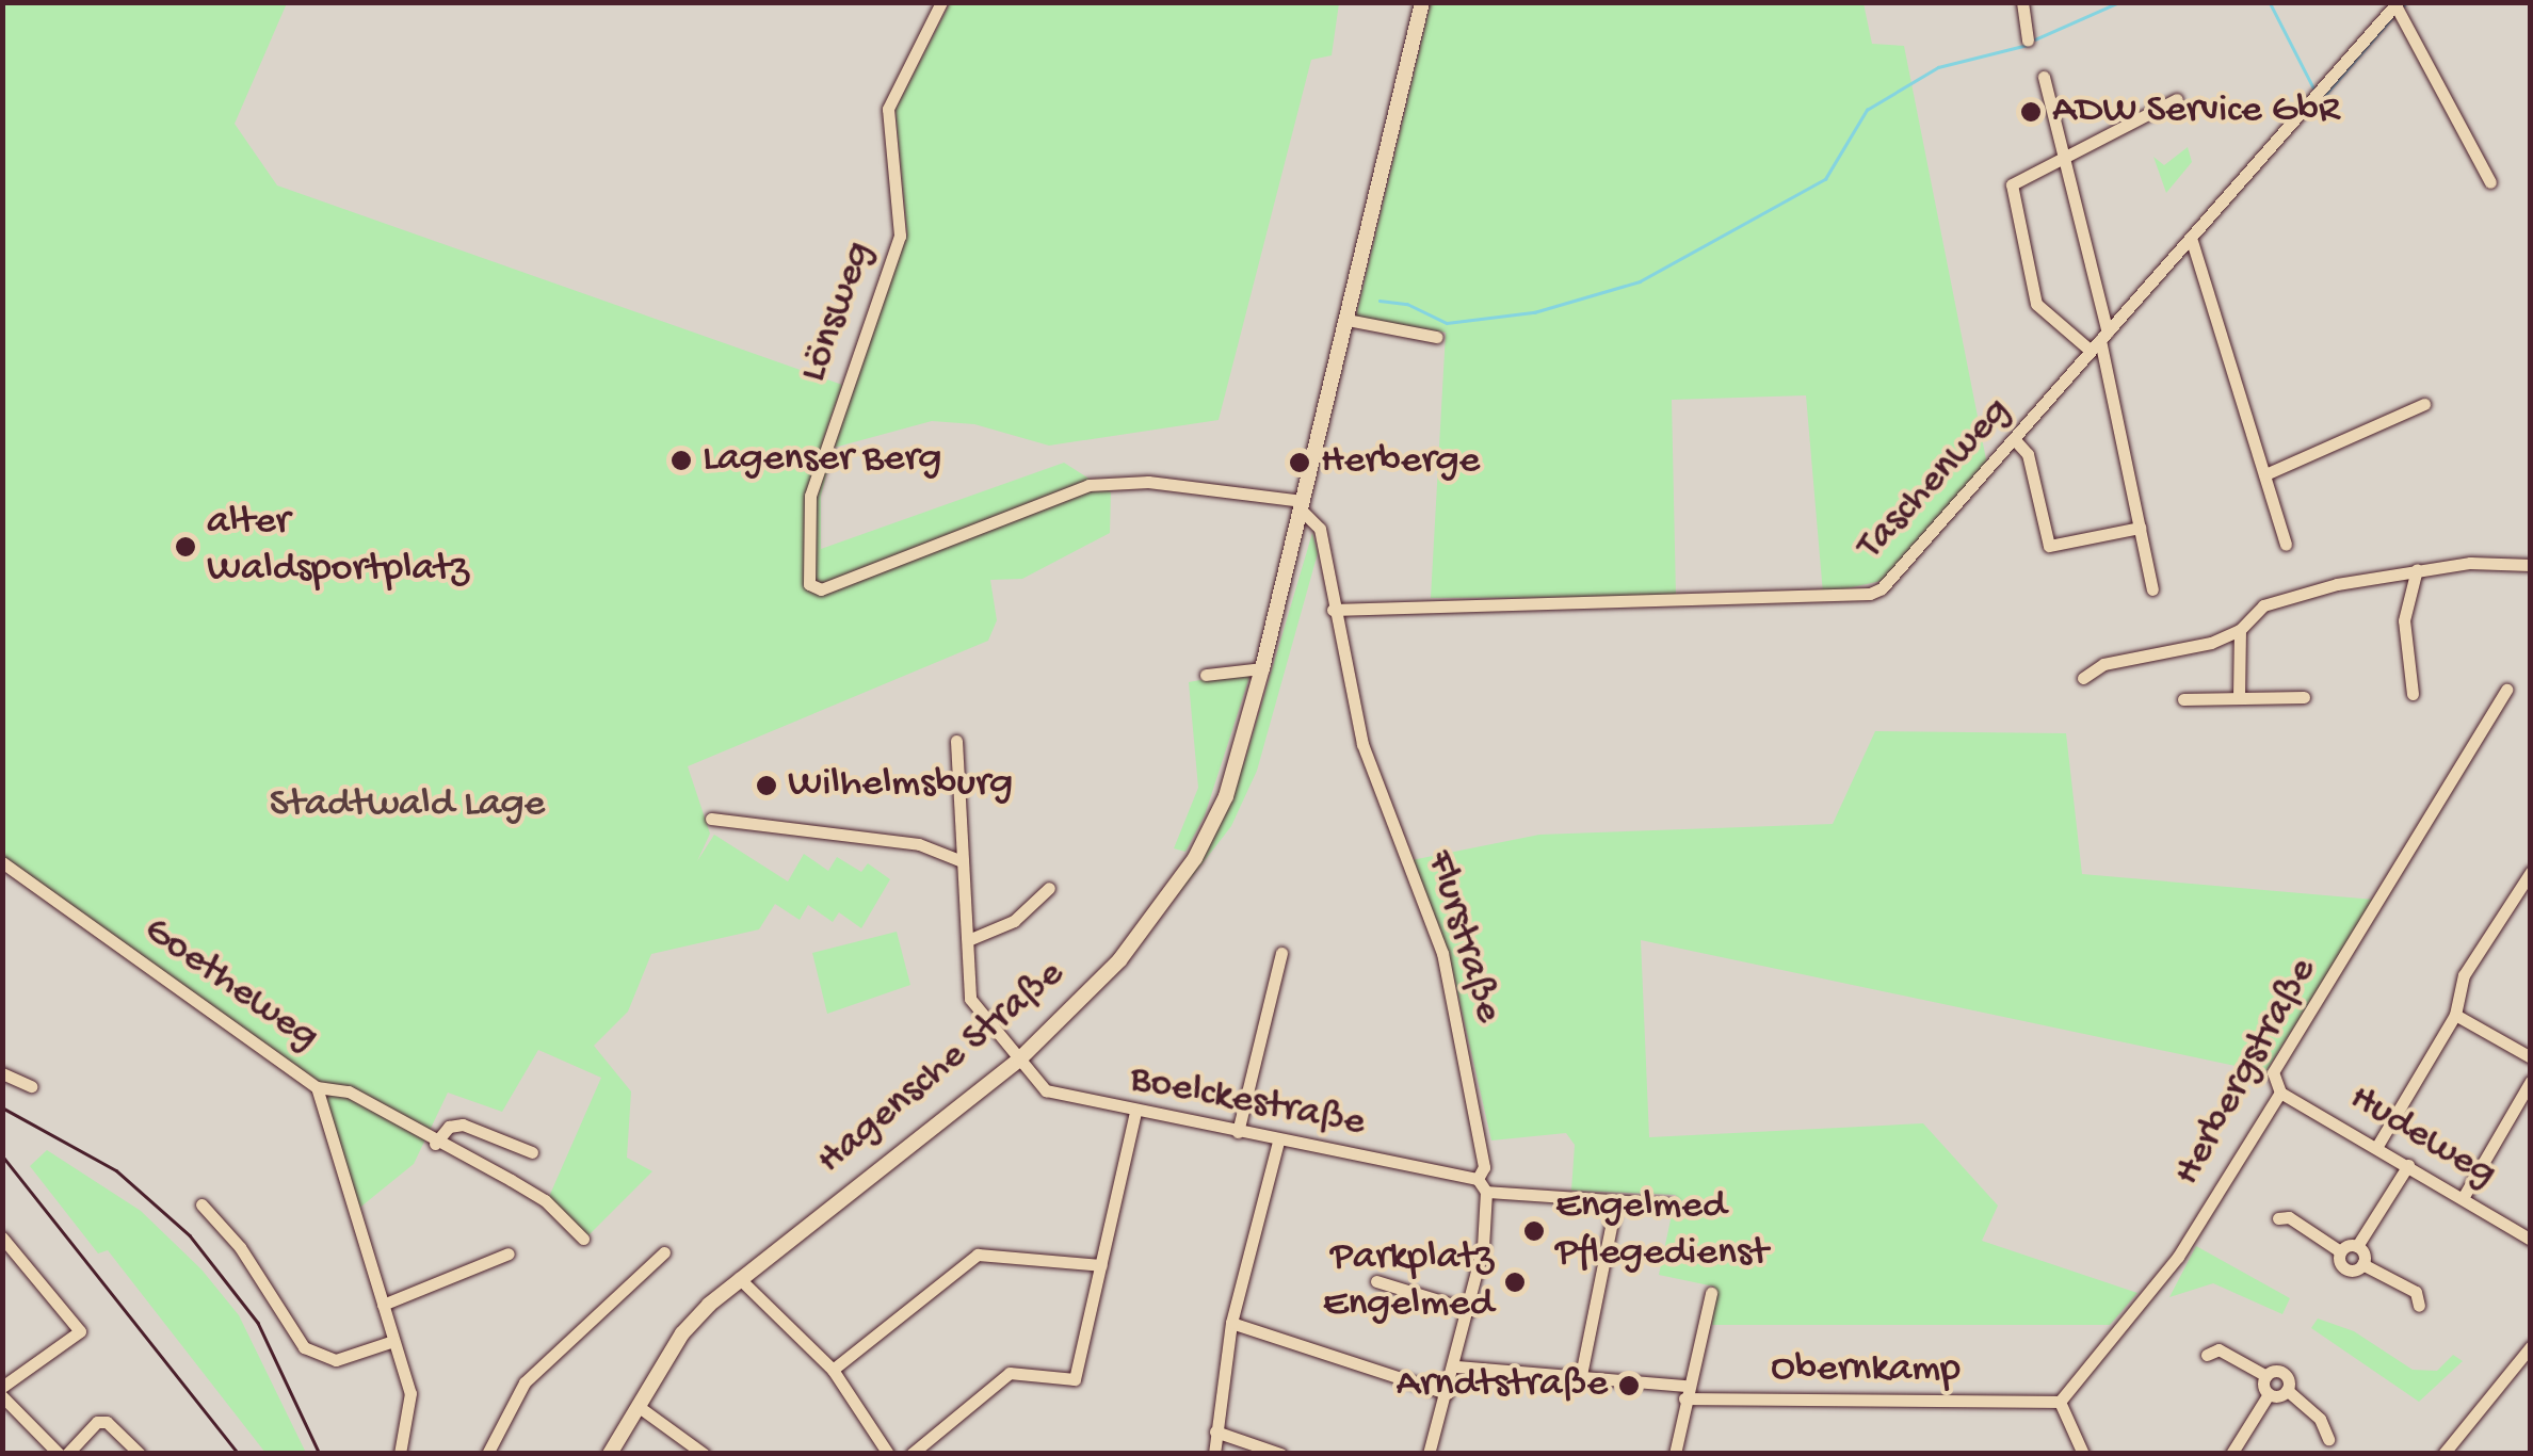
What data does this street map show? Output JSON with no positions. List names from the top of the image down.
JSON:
{
  "streets": {
    "street": [
      "Lönsweg",
      "Taschenweg",
      "Flurstraße",
      "Goetheweg",
      "Hagensche Straße",
      "Herbergstraße",
      "Boelckestraße",
      "Hudeweg",
      "Obernkamp"
    ]
  },
  "crossings": [
    ["Lönsweg", "Flurstraße"],
    ["Lönsweg", "Hagensche Straße"],
    ["Taschenweg", "Flurstraße"],
    ["Flurstraße", "Hagensche Straße"],
    ["Flurstraße", "Boelckestraße"],
    ["Hagensche Straße", "Boelckestraße"],
    ["Herbergstraße", "Hudeweg"],
    ["Herbergstraße", "Obernkamp"]
  ],
  "parks": ["Stadtwald Lage"],
  "places": [
    "ADW Service GbR",
    "Lagenser Berg",
    "Herberge",
    "alter Waldsportplatz",
    "Wilhelmsburg",
    "Engelmed Pflegedienst",
    "Parkplatz Engelmed",
    "Arndtstraße"
  ]
}
